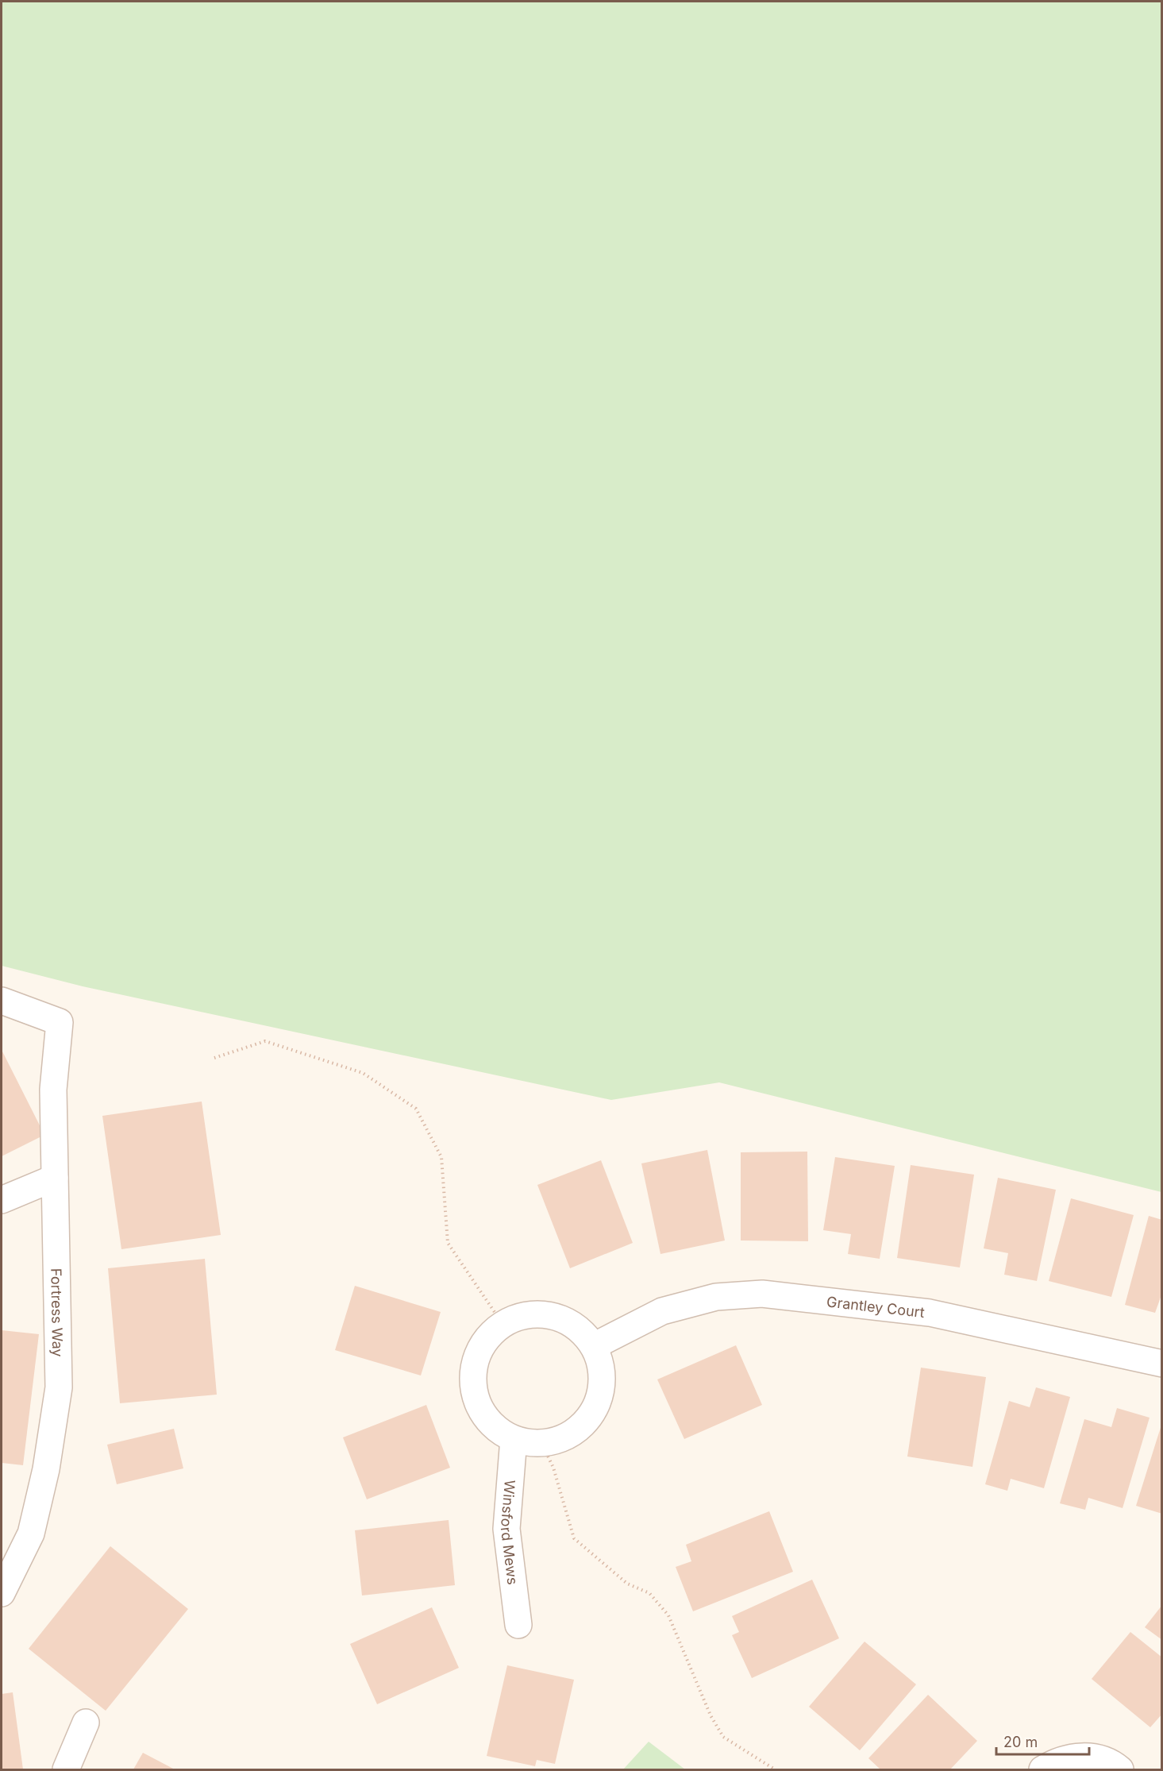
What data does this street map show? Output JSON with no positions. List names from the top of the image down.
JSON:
{
  "streets": {
    "street": ["Grantley Court", "Fortress Way", "Winsford Mews"]
  },
  "crossings": [
    ["Grantley Court", "Winsford Mews"]
  ],
  "scale_bar": "20 m"
}
